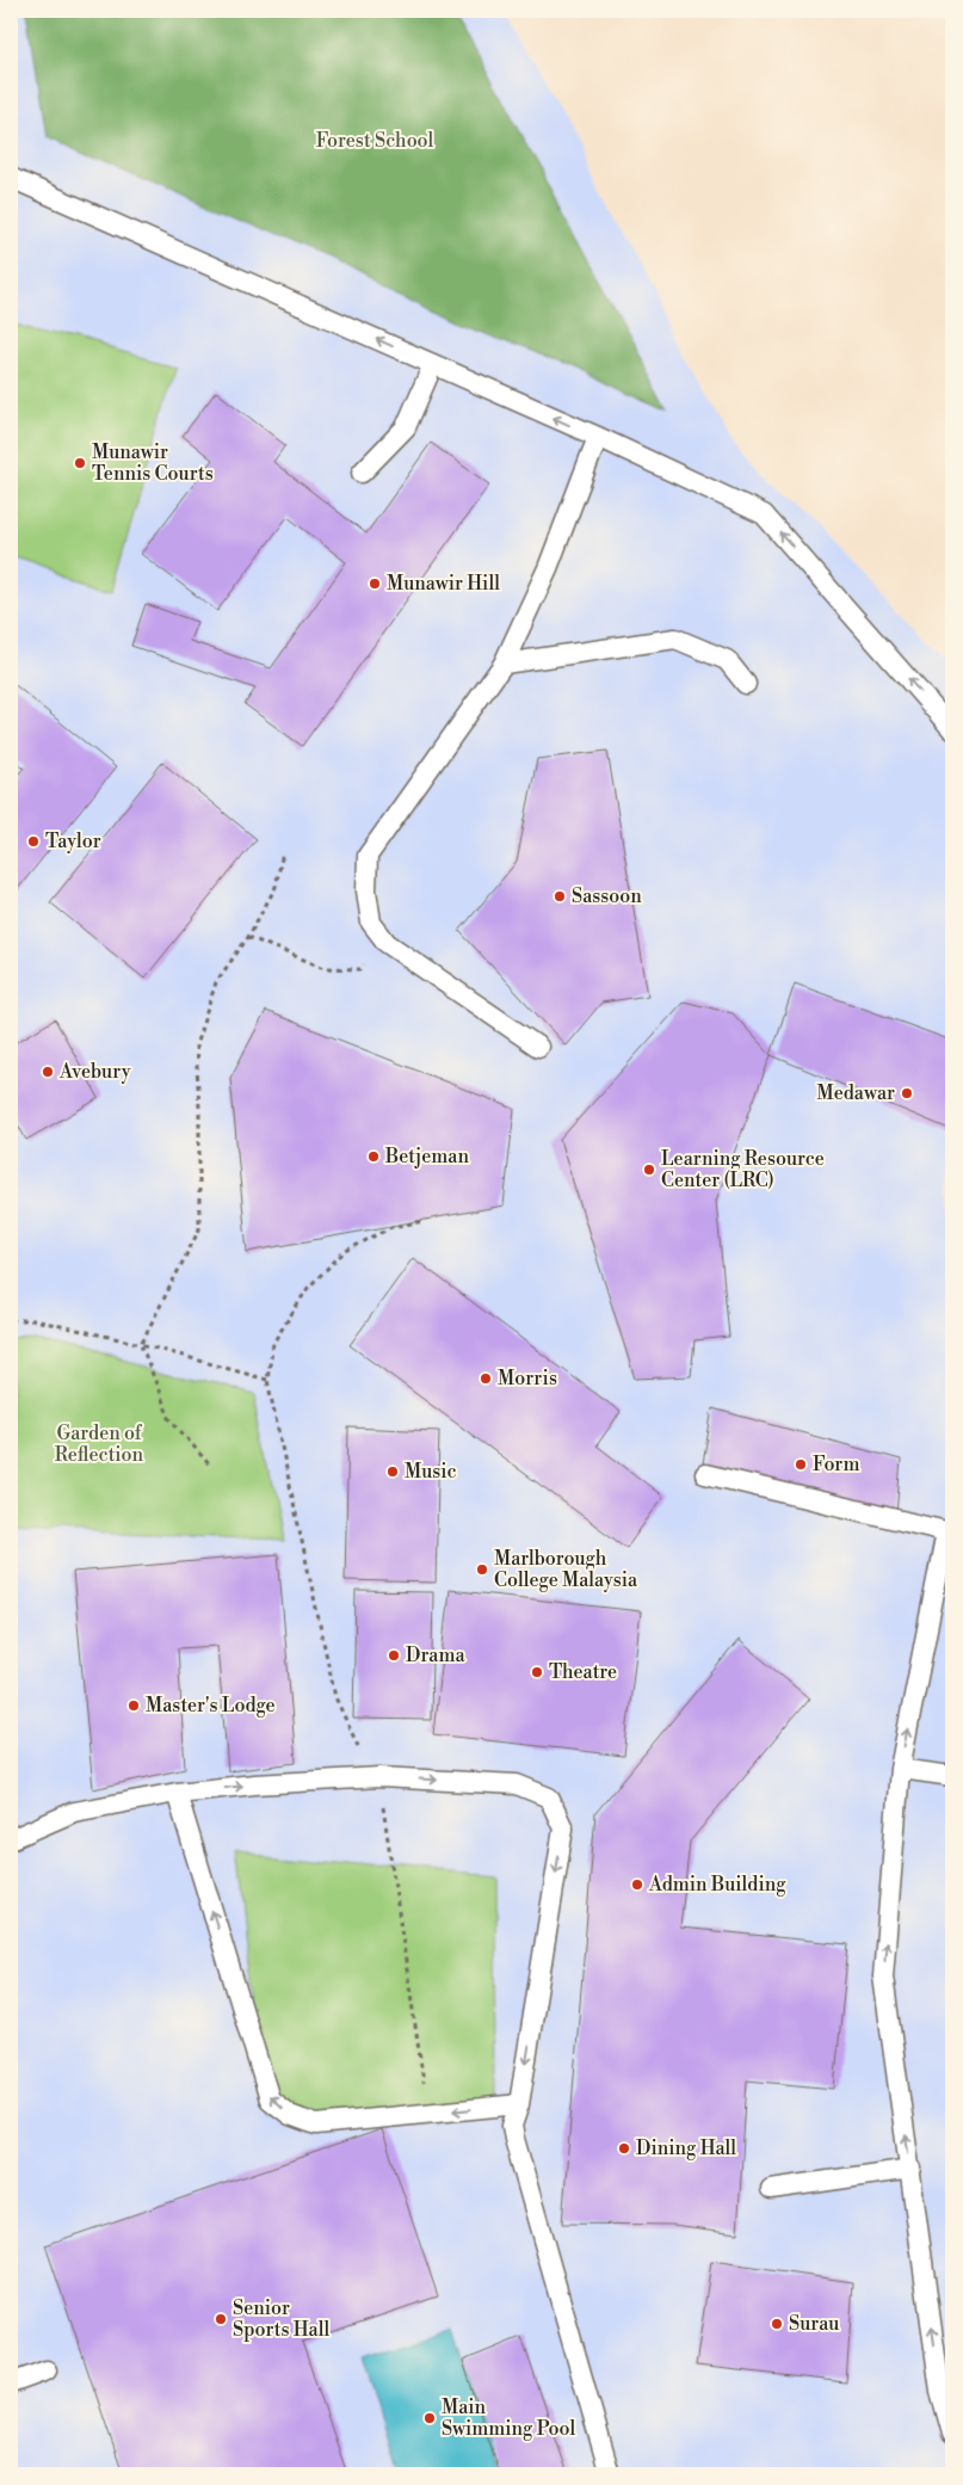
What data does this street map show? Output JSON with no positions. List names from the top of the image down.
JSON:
{
  "parks": ["Forest School", "Garden of Reflection"],
  "places": [
    "Munawir Tennis Courts",
    "Munawir Hill",
    "Taylor",
    "Sassoon",
    "Avebury",
    "Medawar",
    "Betjeman",
    "Learning Resource Center (LRC)",
    "Morris",
    "Form",
    "Music",
    "Marlborough College Malaysia",
    "Drama",
    "Theatre",
    "Master's Lodge",
    "Admin Building",
    "Dining Hall",
    "Senior Sports Hall",
    "Surau",
    "Main Swimming Pool"
  ]
}
